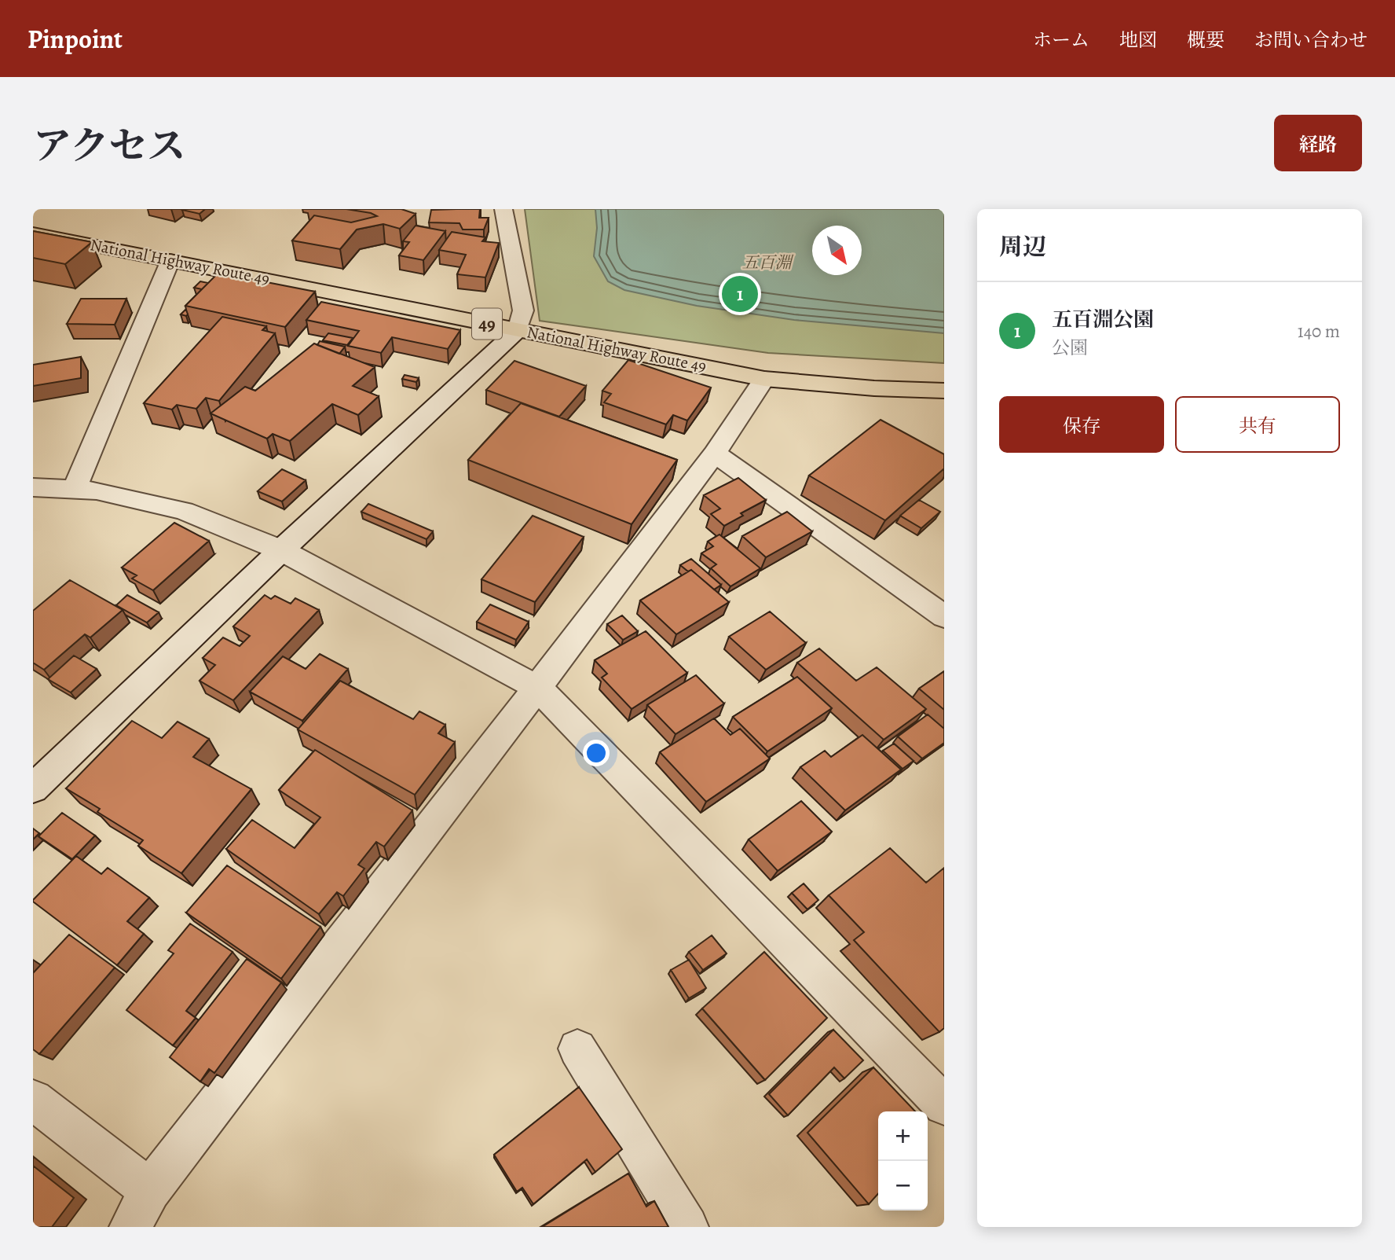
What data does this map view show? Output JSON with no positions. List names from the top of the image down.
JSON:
{
  "streets": {
    "highway": ["National Highway Route 49", "49"]
  },
  "water": ["五百淵"],
  "north": "bottom right",
  "page": {
    "header": "Pinpoint",
    "nav": [
      "ホーム",
      "地図",
      "概要",
      "お問い合わせ"
    ],
    "title": "アクセス",
    "buttons": [
      "経路",
      ["保存", "共有"]
    ],
    "heading": "周辺",
    "pins": "1",
    "list": [
      {
        "mark": "1",
        "name": "五百淵公園",
        "note": "公園",
        "value": "140 m"
      }
    ],
    "map_buttons": ["+", "−"]
  }
}
